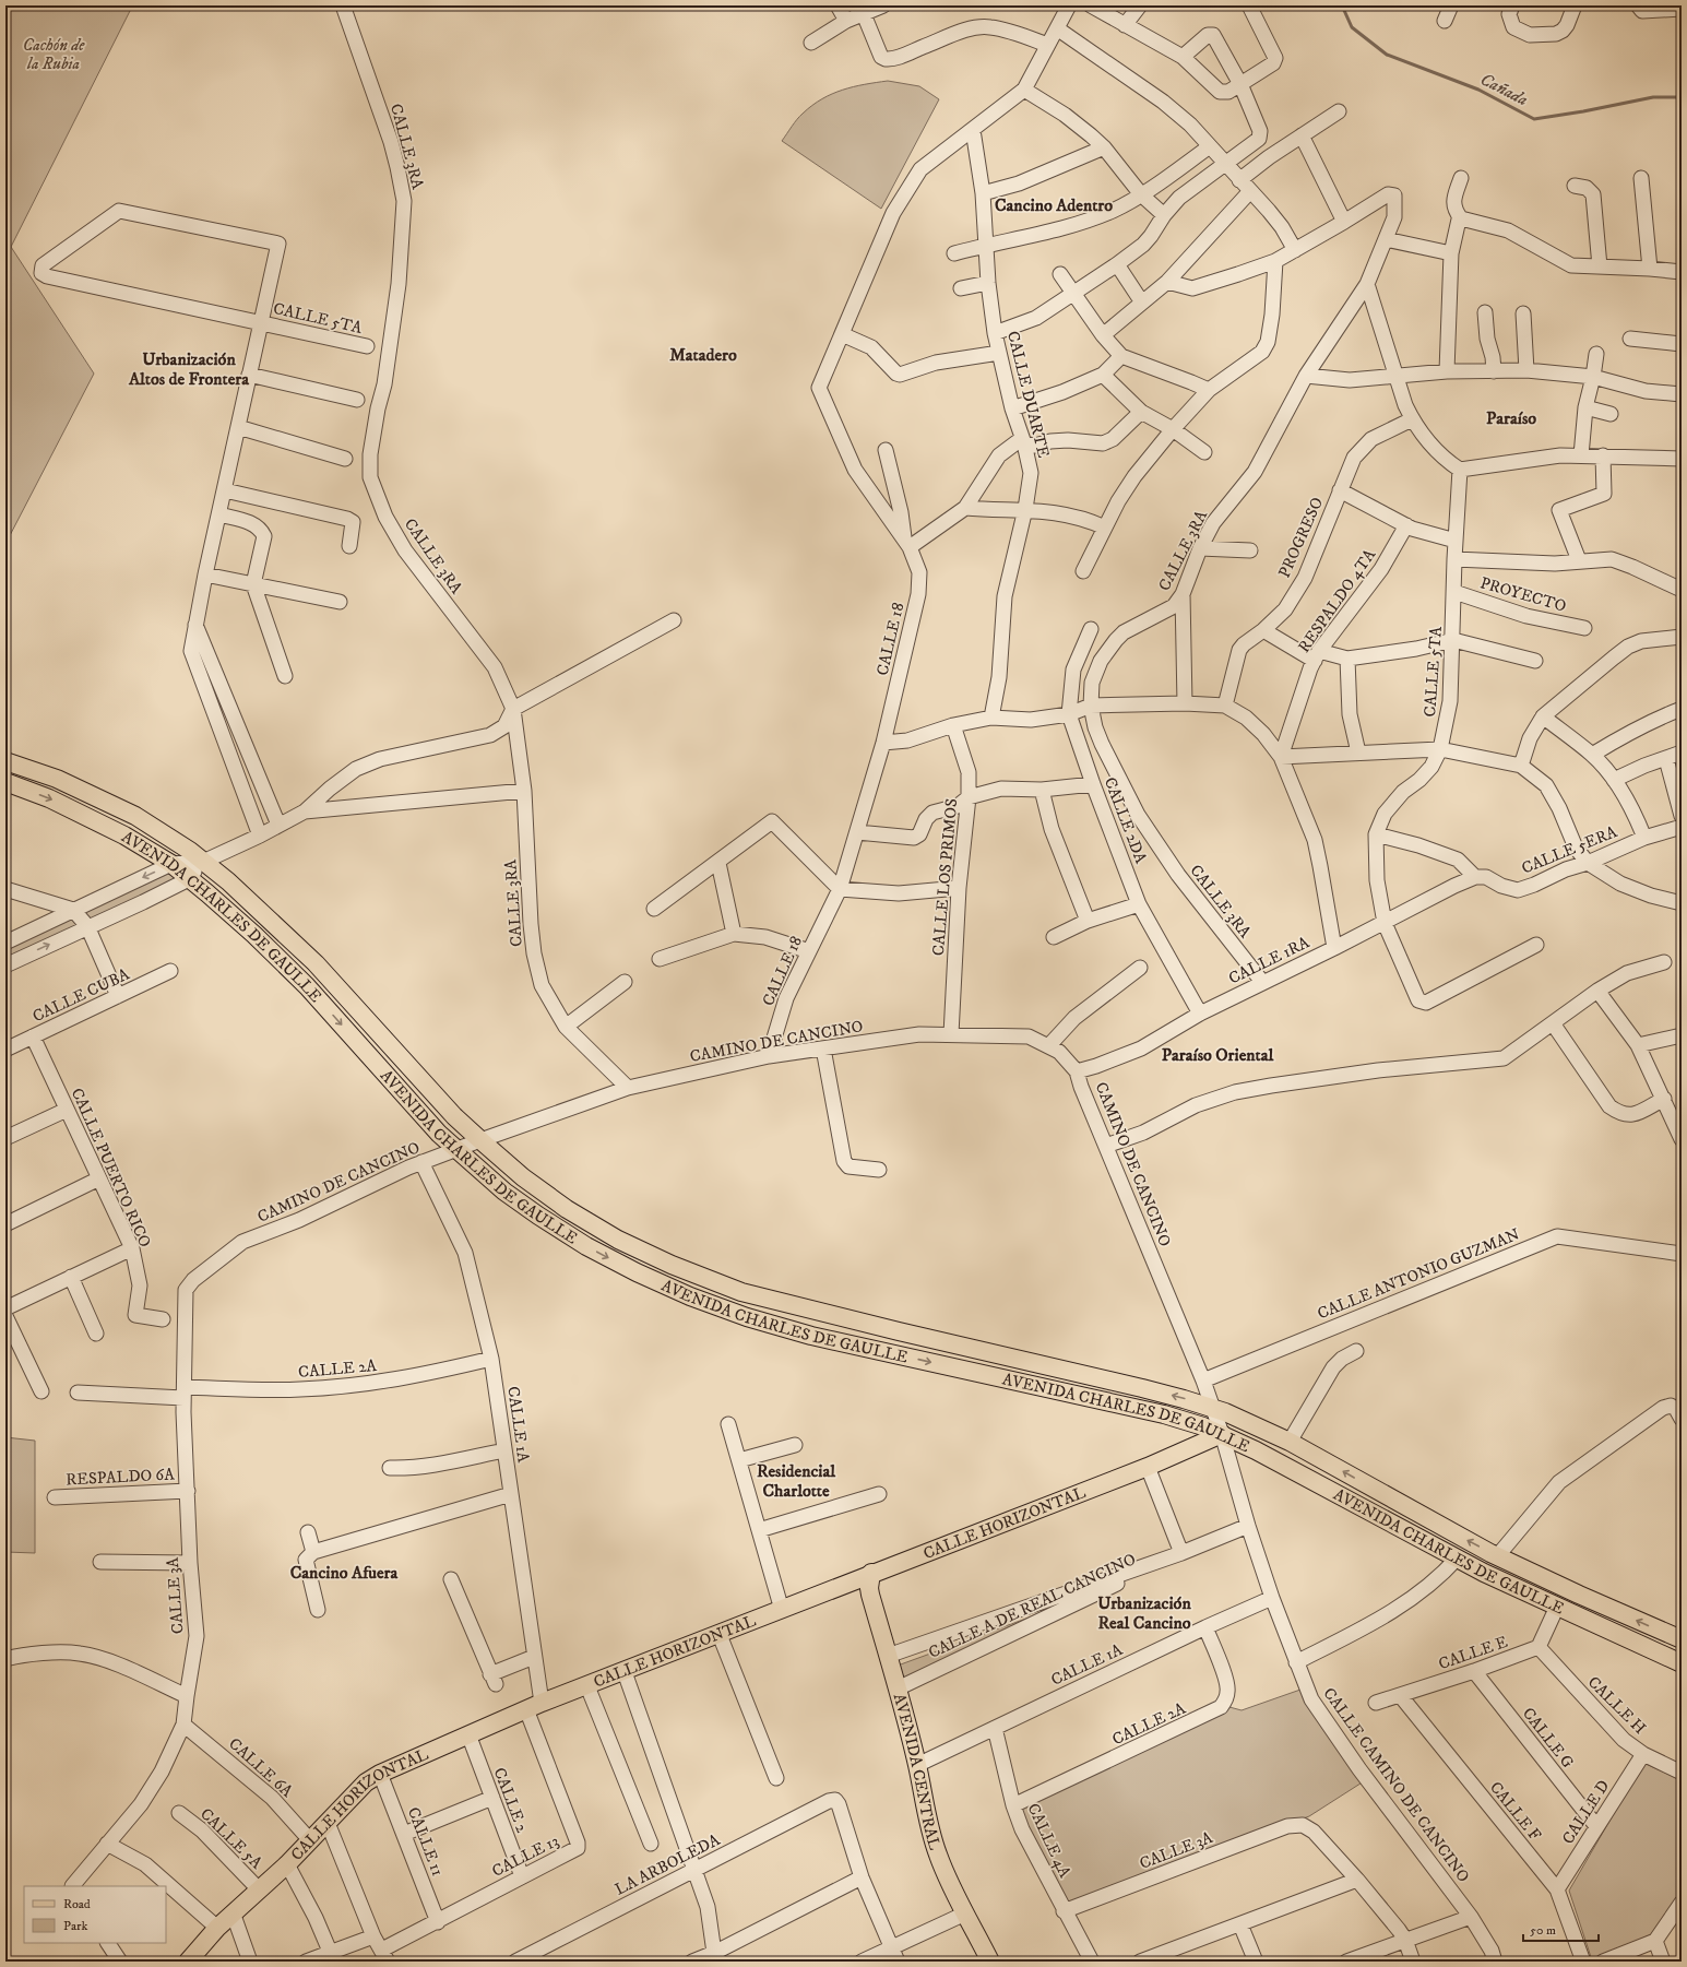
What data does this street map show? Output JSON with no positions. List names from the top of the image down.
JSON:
{
  "streets": {
    "main road": ["AVENIDA CHARLES DE GAULLE", "CALLE HORIZONTAL", "AVENIDA CENTRAL"],
    "street": [
      "CALLE 3RA",
      "CALLE 5TA",
      "CALLE DUARTE",
      "PROGRESO",
      "PROYECTO",
      "RESPALDO 4TA",
      "CALLE 18",
      "CALLE 2DA",
      "CALLE 5ERA",
      "CALLE LOS PRIMOS",
      "CALLE 1RA",
      "CALLE CUBA",
      "CAMINO DE CANCINO",
      "CALLE PUERTO RICO",
      "CALLE ANTONIO GUZMAN",
      "CALLE 2A",
      "CALLE 1A",
      "RESPALDO 6A",
      "CALLE 3A",
      "CALLE A DE REAL CANCINO",
      "CALLE E",
      "CALLE H",
      "CALLE G",
      "CALLE 6A",
      "CALLE CAMINO DE CANCINO",
      "CALLE 2",
      "CALLE F",
      "CALLE D",
      "CALLE 5A",
      "CALLE 4A",
      "CALLE 11",
      "CALLE 13",
      "LA ARBOLEDA"
    ]
  },
  "crossings": [
    ["CALLE 3RA", "CALLE 1RA"],
    ["CALLE 3RA", "CAMINO DE CANCINO"],
    ["CALLE 5TA", "PROYECTO"],
    ["CALLE 5TA", "CALLE 1RA"],
    ["CALLE DUARTE", "CALLE 18"],
    ["CALLE 18", "CAMINO DE CANCINO"],
    ["CALLE 2DA", "CALLE 1RA"],
    ["CALLE 5ERA", "CALLE 1RA"],
    ["CALLE LOS PRIMOS", "CAMINO DE CANCINO"],
    ["AVENIDA CHARLES DE GAULLE", "CAMINO DE CANCINO"],
    ["AVENIDA CHARLES DE GAULLE", "CALLE HORIZONTAL"],
    ["AVENIDA CHARLES DE GAULLE", "CALLE CAMINO DE CANCINO"],
    ["CALLE 1RA", "CAMINO DE CANCINO"],
    ["CALLE CUBA", "CALLE PUERTO RICO"],
    ["CAMINO DE CANCINO", "CALLE ANTONIO GUZMAN"],
    ["CAMINO DE CANCINO", "CALLE 1A"],
    ["CAMINO DE CANCINO", "CALLE 3A"],
    ["CALLE 2A", "CALLE 1A"],
    ["CALLE 2A", "CALLE 3A"],
    ["CALLE 2A", "CALLE 4A"],
    ["CALLE 1A", "CALLE HORIZONTAL"],
    ["CALLE 1A", "AVENIDA CENTRAL"],
    ["CALLE 1A", "CALLE CAMINO DE CANCINO"],
    ["CALLE 1A", "CALLE 4A"],
    ["CALLE 1A", "CALLE 13"],
    ["RESPALDO 6A", "CALLE 3A"],
    ["CALLE HORIZONTAL", "CALLE 6A"],
    ["CALLE HORIZONTAL", "AVENIDA CENTRAL"],
    ["CALLE HORIZONTAL", "CALLE CAMINO DE CANCINO"],
    ["CALLE HORIZONTAL", "CALLE 2"],
    ["CALLE HORIZONTAL", "CALLE 5A"],
    ["CALLE HORIZONTAL", "CALLE 11"],
    ["CALLE HORIZONTAL", "CALLE 13"],
    ["CALLE 3A", "CALLE 6A"],
    ["CALLE 3A", "CALLE 4A"],
    ["CALLE A DE REAL CANCINO", "AVENIDA CENTRAL"],
    ["CALLE E", "CALLE H"],
    ["CALLE E", "CALLE G"],
    ["CALLE E", "CALLE F"],
    ["CALLE H", "CALLE D"],
    ["CALLE G", "CALLE D"],
    ["CALLE 2", "CALLE 13"],
    ["CALLE F", "CALLE D"],
    ["CALLE 11", "CALLE 13"]
  ],
  "districts": [
    "Cancino Adentro",
    "Matadero",
    "Urbanización Altos de Frontera",
    "Paraíso",
    "Paraíso Oriental",
    "Residencial Charlotte",
    "Cancino Afuera",
    "Urbanización Real Cancino"
  ],
  "water": ["Cañada"],
  "parks": ["Cachón de la Rubia"],
  "legend": ["Road", "Park"],
  "scale_bar": "50 m"
}
